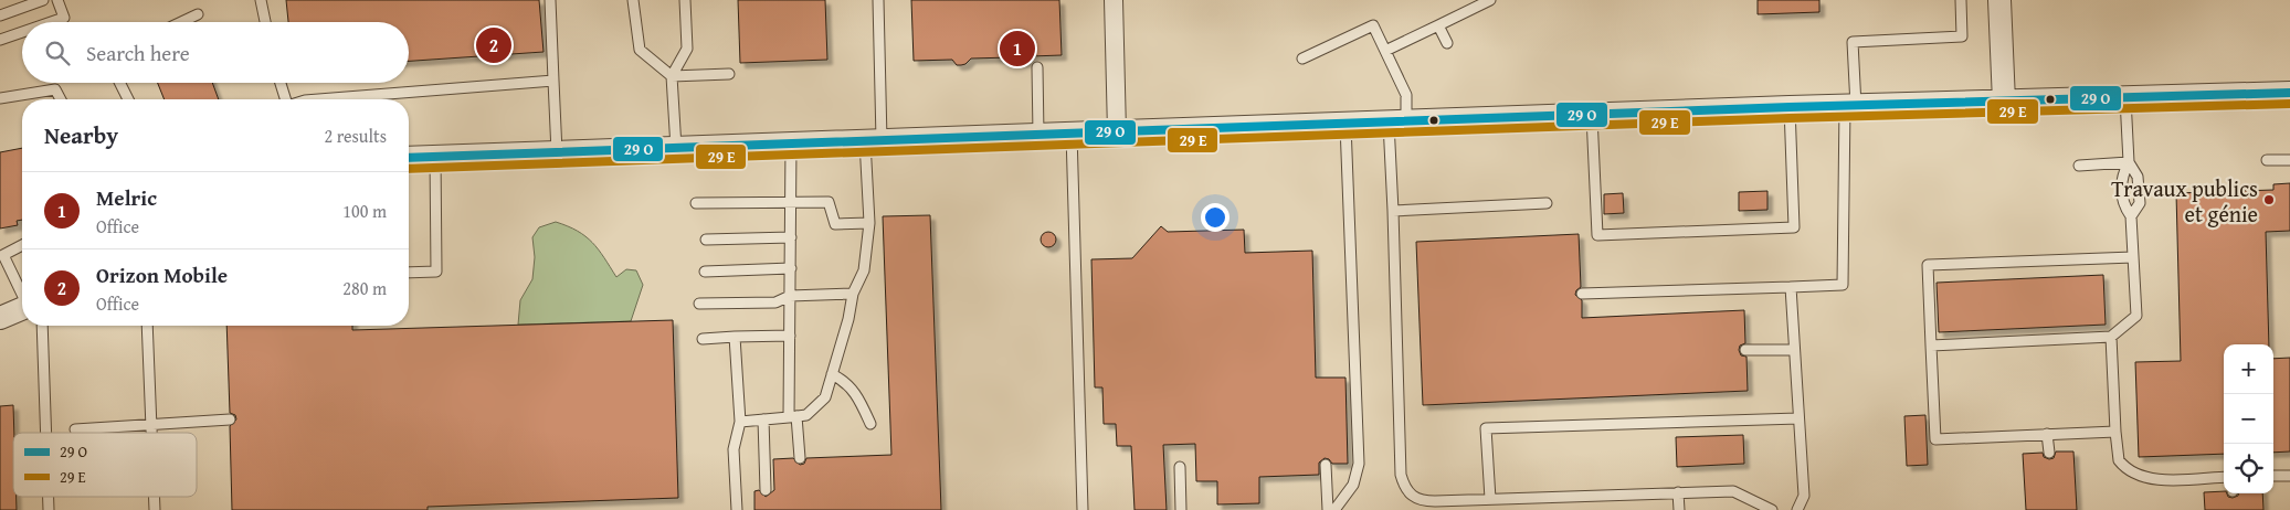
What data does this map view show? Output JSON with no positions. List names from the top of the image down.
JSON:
{
  "places": ["Travaux publics et génie"],
  "legend": ["29 O", "29 E"],
  "page": {
    "search": "Search here",
    "pins": ["2", "1"],
    "heading": ["Nearby", "2 results"],
    "list": [
      {
        "mark": "1",
        "name": "Melric",
        "note": "Office",
        "value": "100 m"
      },
      {
        "mark": "2",
        "name": "Orizon Mobile",
        "note": "Office",
        "value": "280 m"
      }
    ],
    "map_buttons": ["+", "−"]
  }
}
